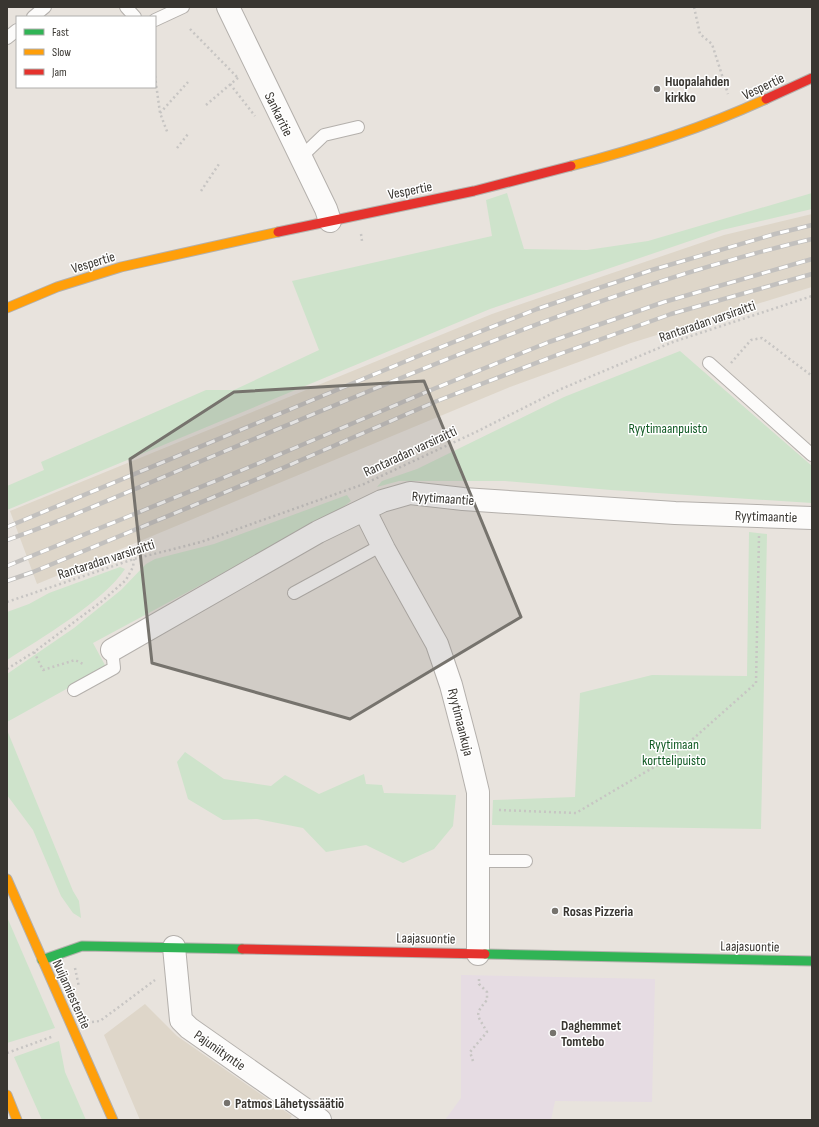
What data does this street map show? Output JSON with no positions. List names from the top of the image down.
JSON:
{
  "streets": {
    "main road": ["Vespertie", "Laajasuontie", "Nuijamiestentie"],
    "street": [
      "Sankaritie",
      "Ryytimaantie",
      "Ryytimaankuja",
      "Pajuniityntie"
    ],
    "path": ["Rantaradan varsiraitti"]
  },
  "crossings": [
    ["Vespertie", "Sankaritie"],
    ["Ryytimaantie", "Ryytimaankuja"],
    ["Ryytimaankuja", "Laajasuontie"],
    ["Laajasuontie", "Nuijamiestentie"],
    ["Laajasuontie", "Pajuniityntie"]
  ],
  "parks": ["Ryytimaanpuisto", "Ryytimaan korttelipuisto"],
  "places": [
    "Huopalahden kirkko",
    "Rosas Pizzeria",
    "Daghemmet Tomtebo",
    "Patmos Lähetyssäätiö"
  ],
  "legend": ["Fast", "Slow", "Jam"]
}
